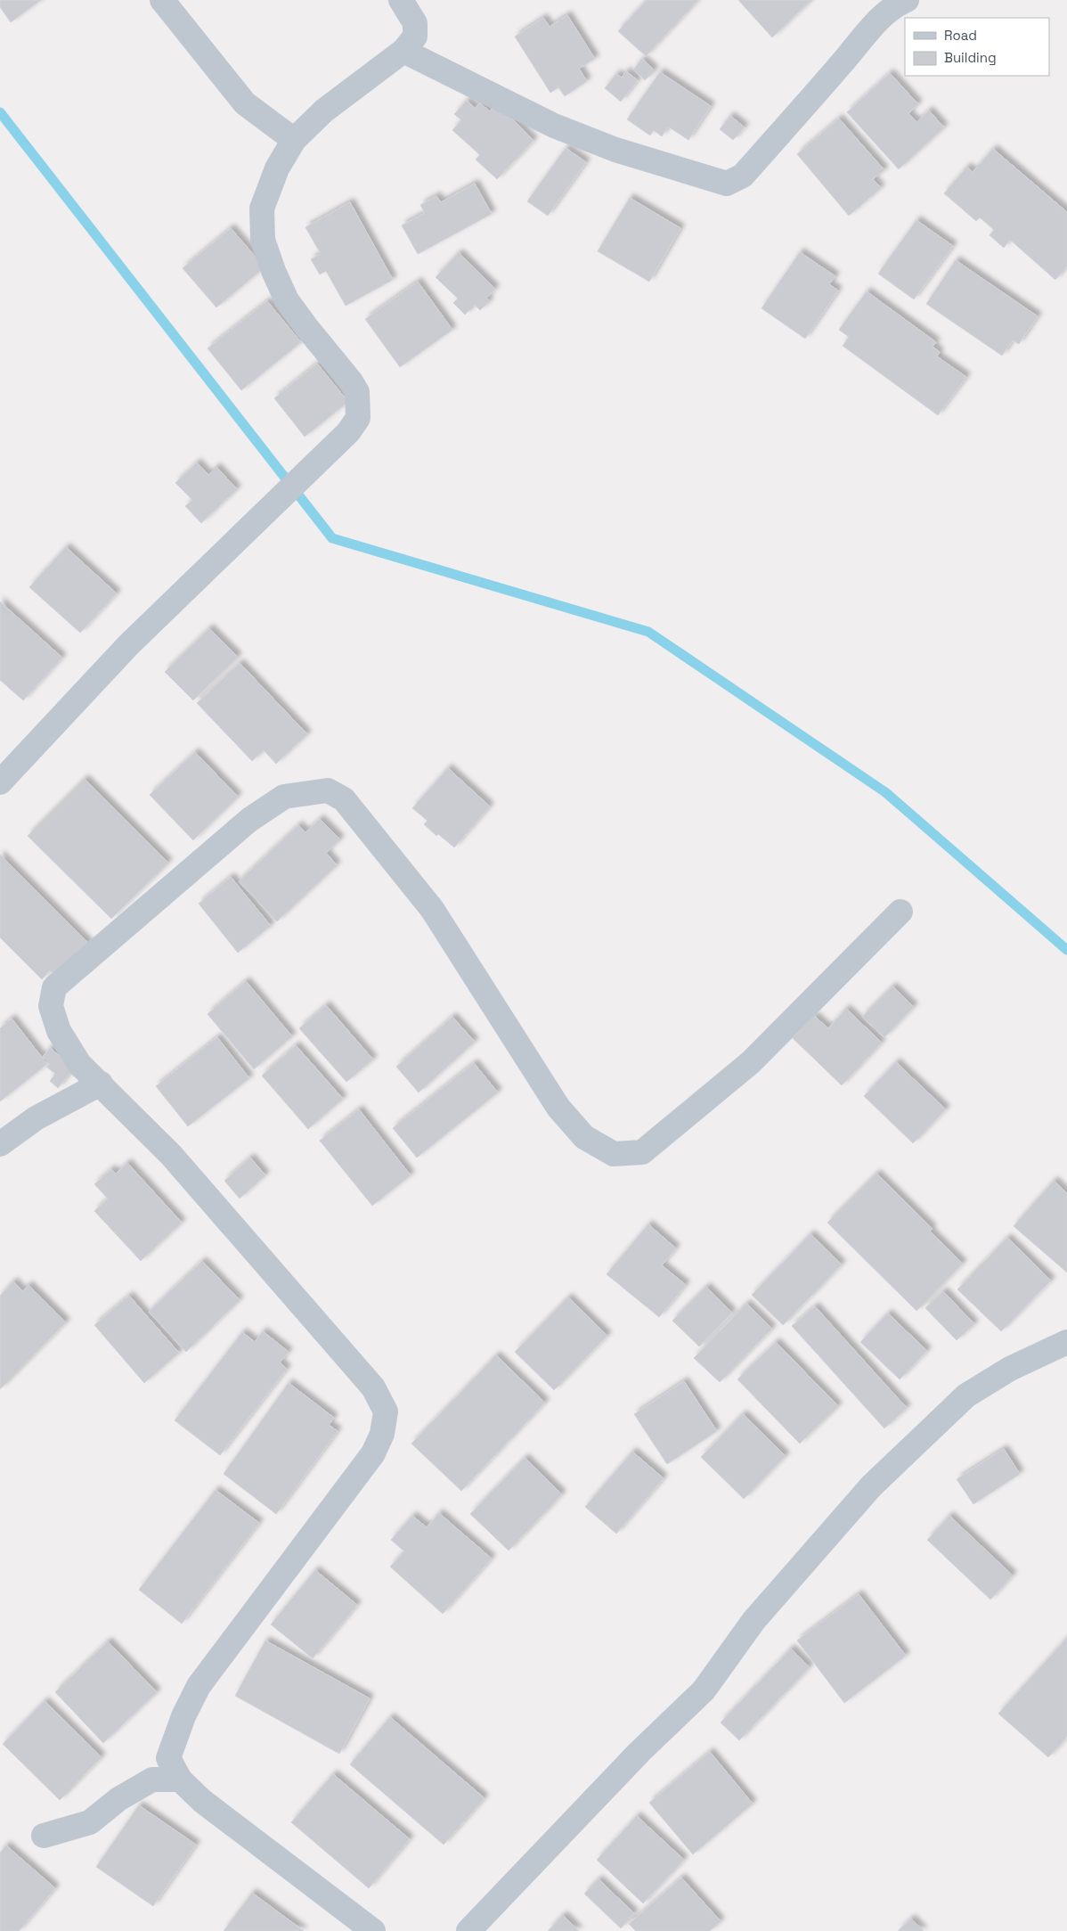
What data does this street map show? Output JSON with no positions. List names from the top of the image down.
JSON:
{
  "legend": ["Road", "Building"]
}
